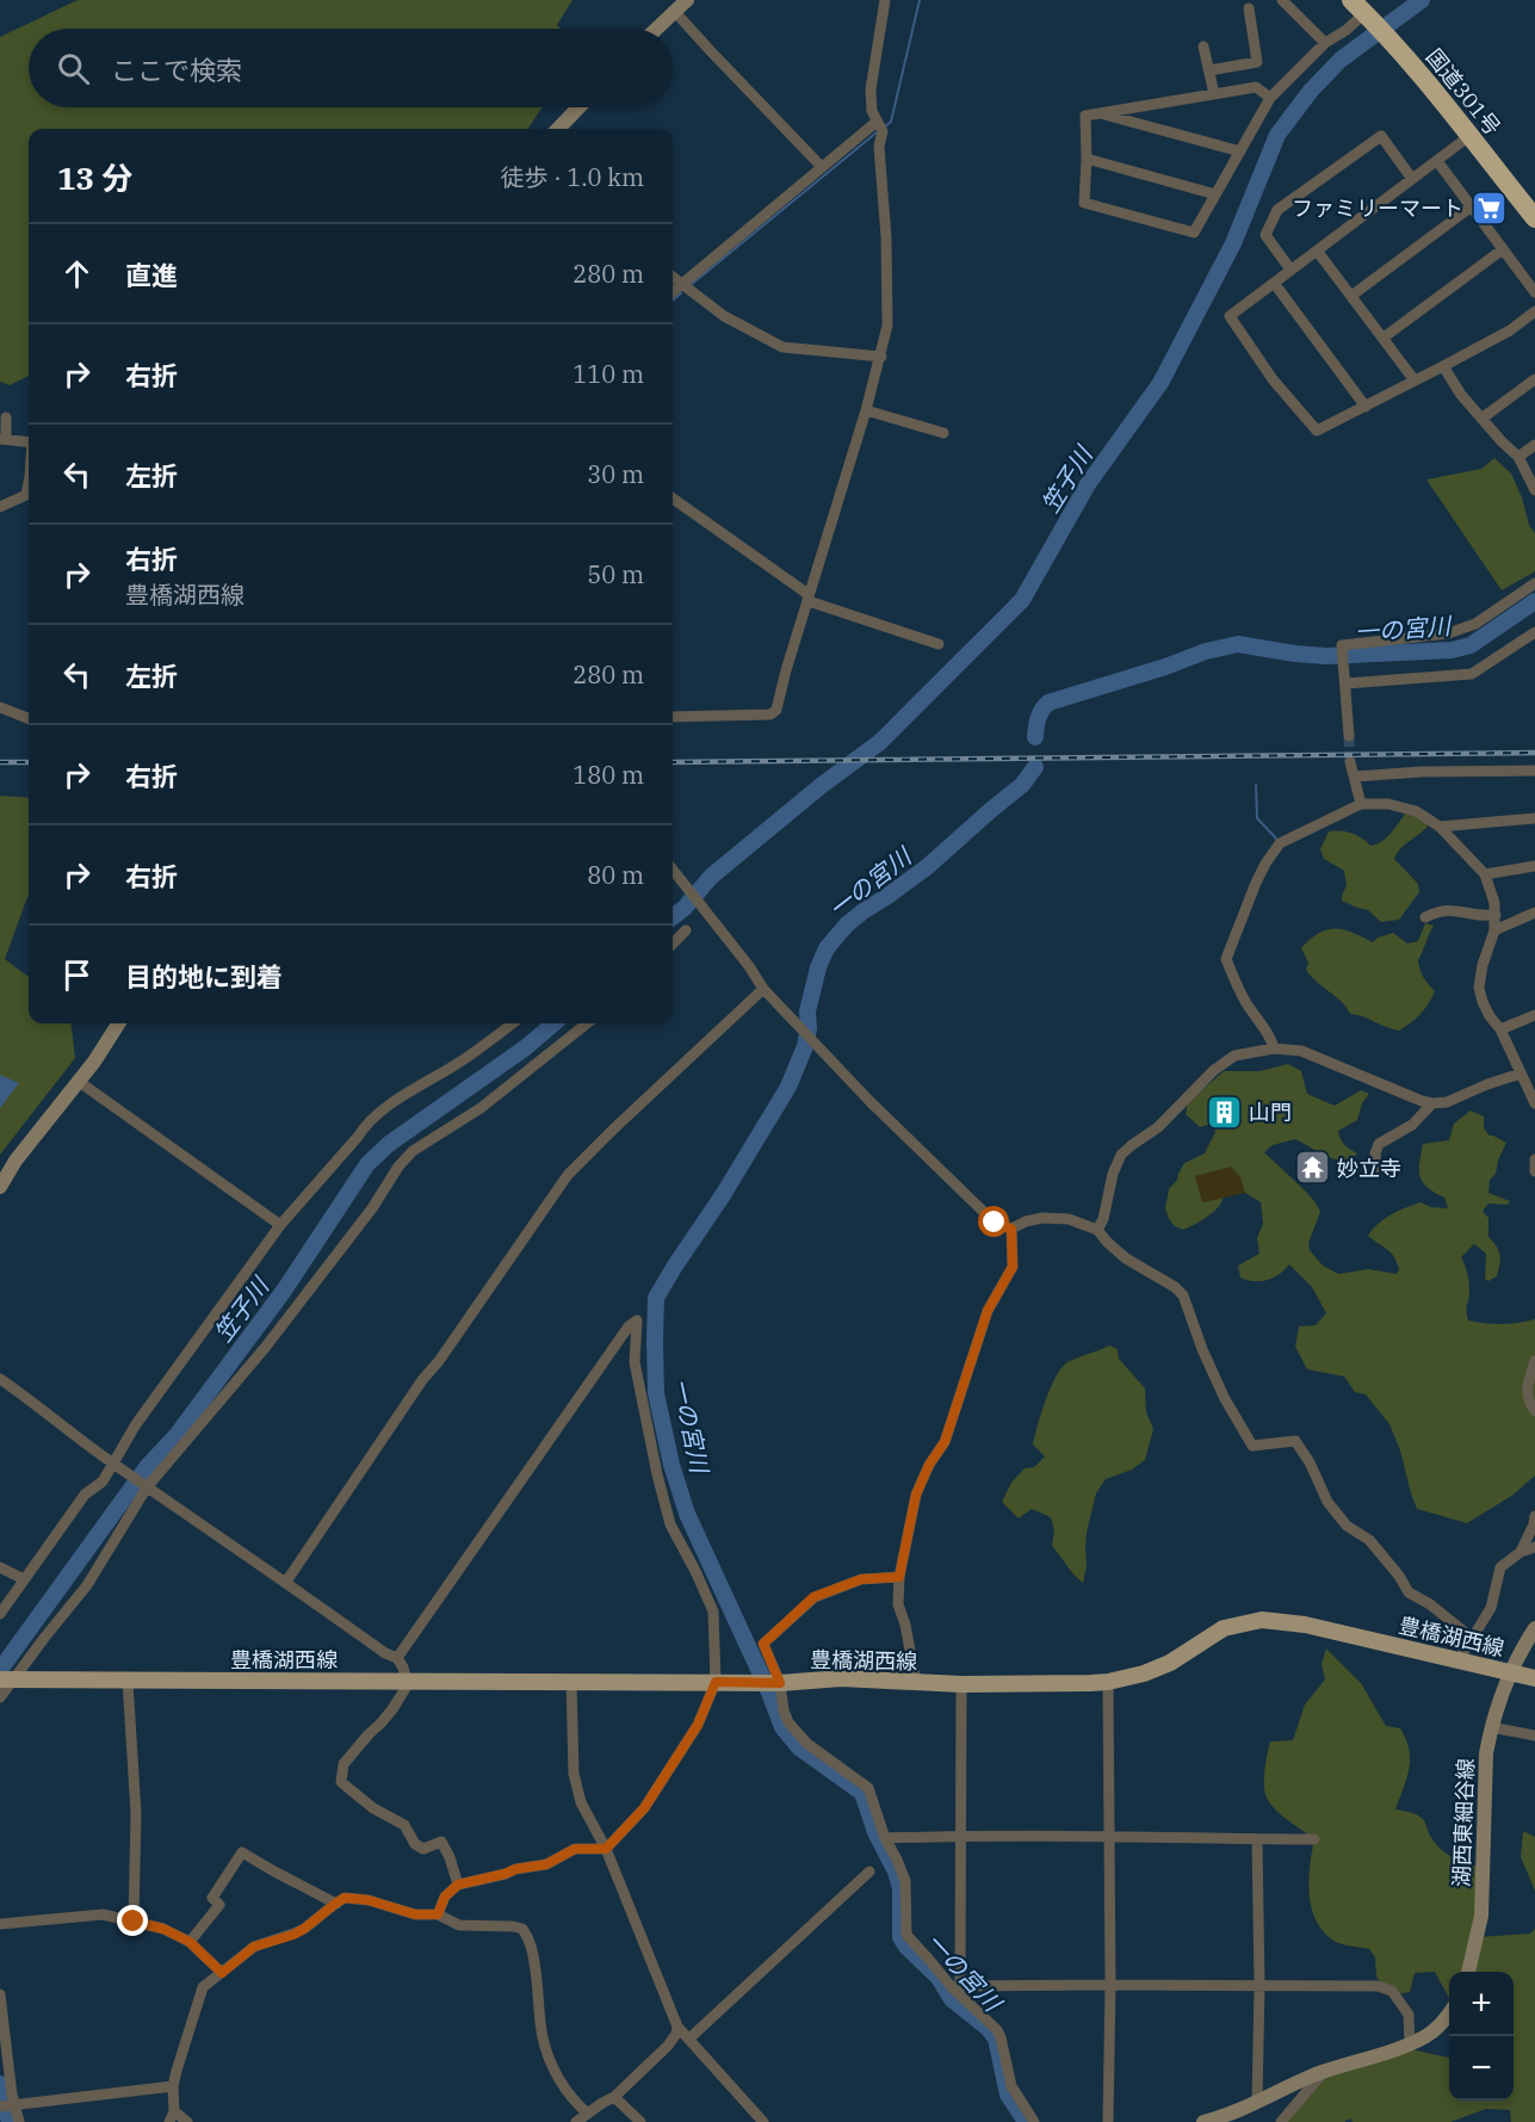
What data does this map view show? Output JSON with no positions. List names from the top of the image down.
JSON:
{
  "streets": {
    "highway": ["国道301号"],
    "main road": ["豊橋湖西線", "湖西東細谷線"]
  },
  "crossings": [
    ["豊橋湖西線", "湖西東細谷線"]
  ],
  "water": ["笠子川", "一の宮川"],
  "places": {
    "supermarket": ["ファミリーマート"],
    "building": ["山門"],
    "temple": ["妙立寺"]
  },
  "page": {
    "search": "ここで検索",
    "heading": ["13 分", "徒歩 · 1.0 km"],
    "list": [
      ["直進", "280 m"],
      ["右折", "110 m"],
      ["左折", "30 m"],
      ["右折", "豊橋湖西線", "50 m"],
      ["左折", "280 m"],
      ["右折", "180 m"],
      ["右折", "80 m"],
      "目的地に到着"
    ],
    "map_buttons": ["+", "−"]
  }
}
